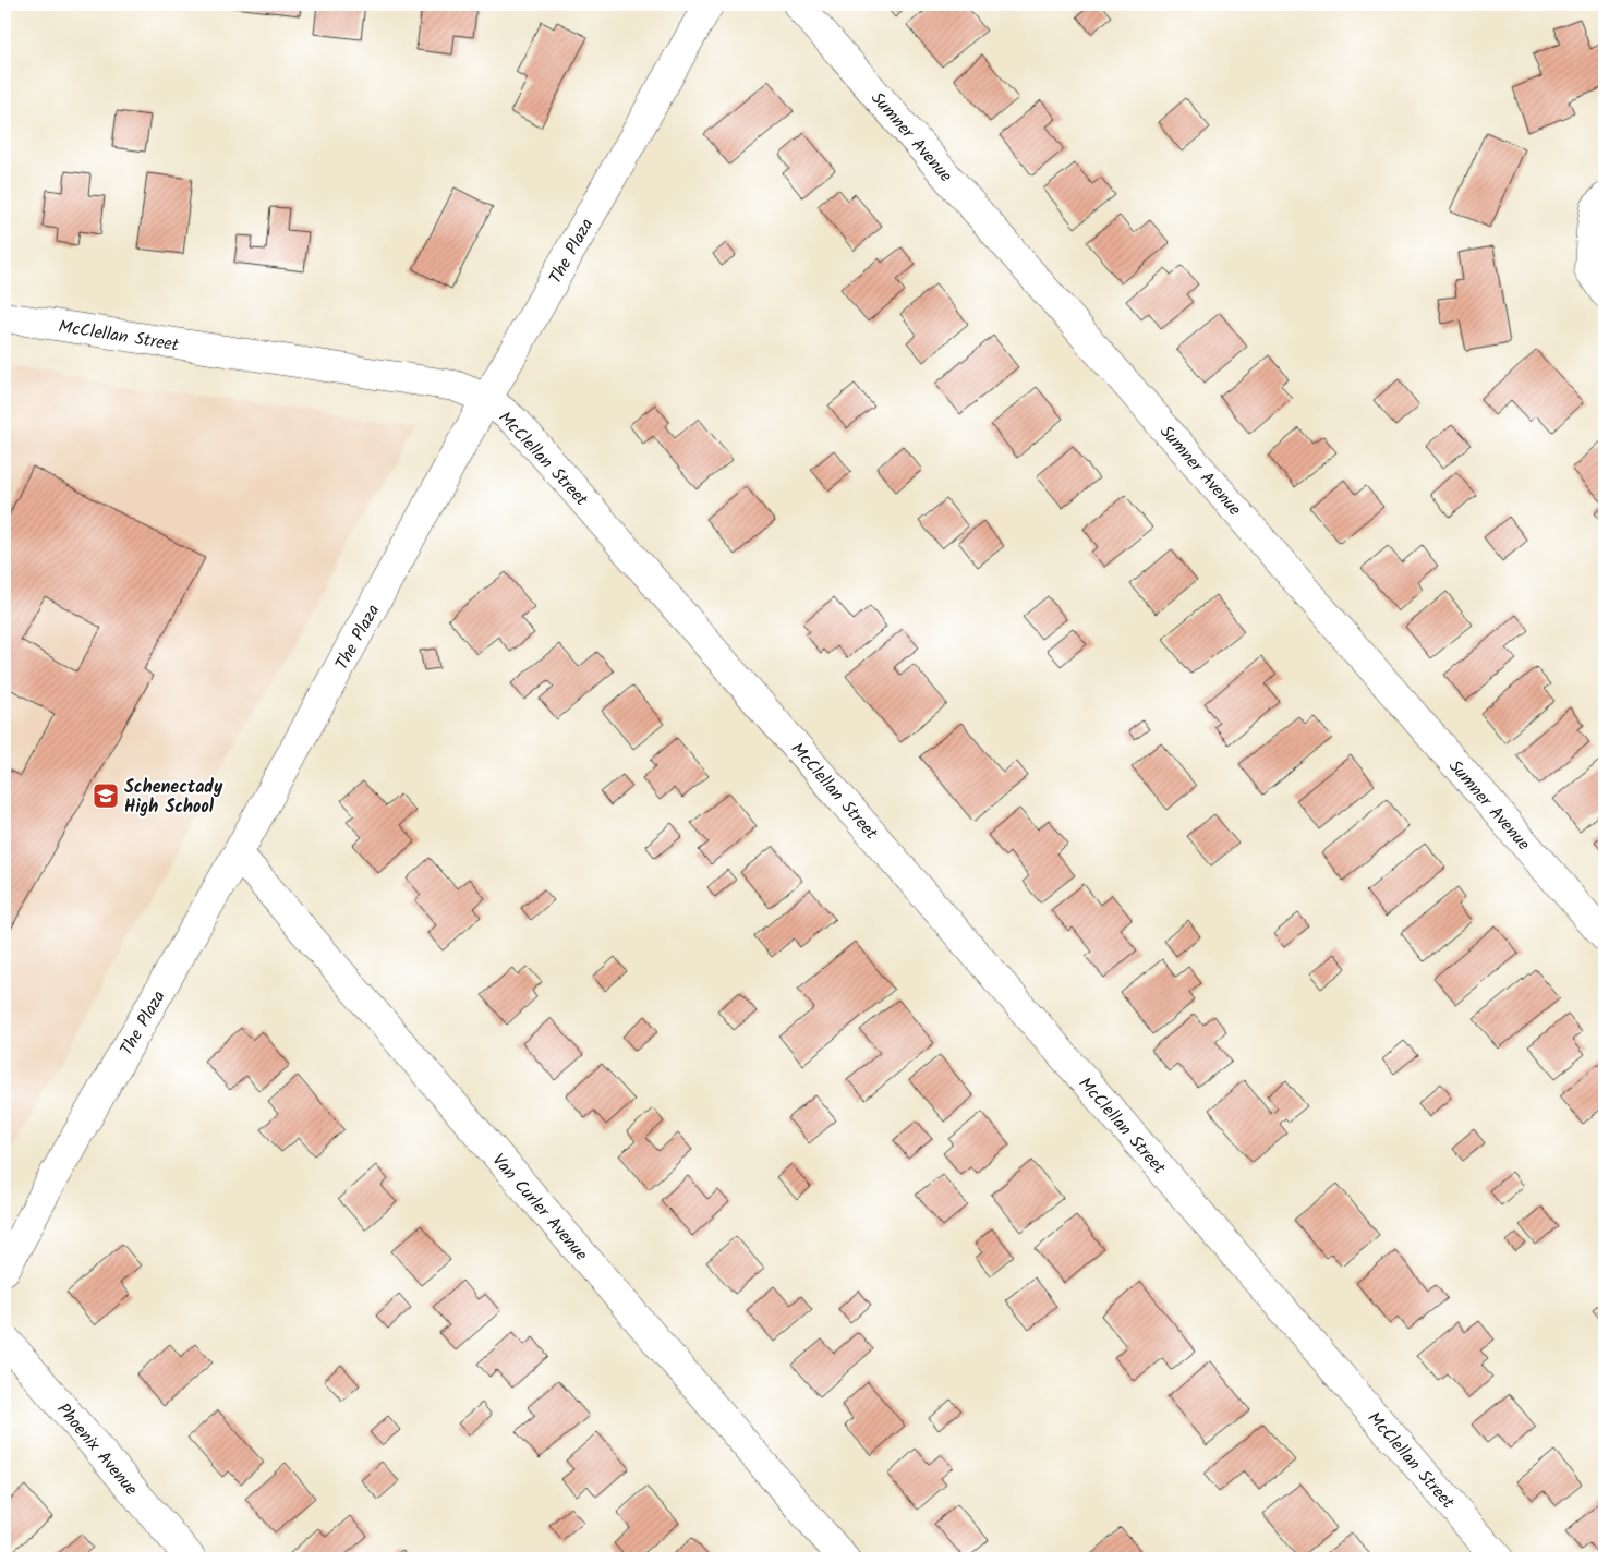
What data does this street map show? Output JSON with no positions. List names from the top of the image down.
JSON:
{
  "streets": {
    "street": [
      "Sumner Avenue",
      "The Plaza",
      "McClellan Street",
      "Van Curler Avenue",
      "Phoenix Avenue"
    ]
  },
  "crossings": [
    ["The Plaza", "McClellan Street"],
    ["The Plaza", "Van Curler Avenue"]
  ],
  "places": {
    "school or university": ["Schenectady High School"]
  }
}
